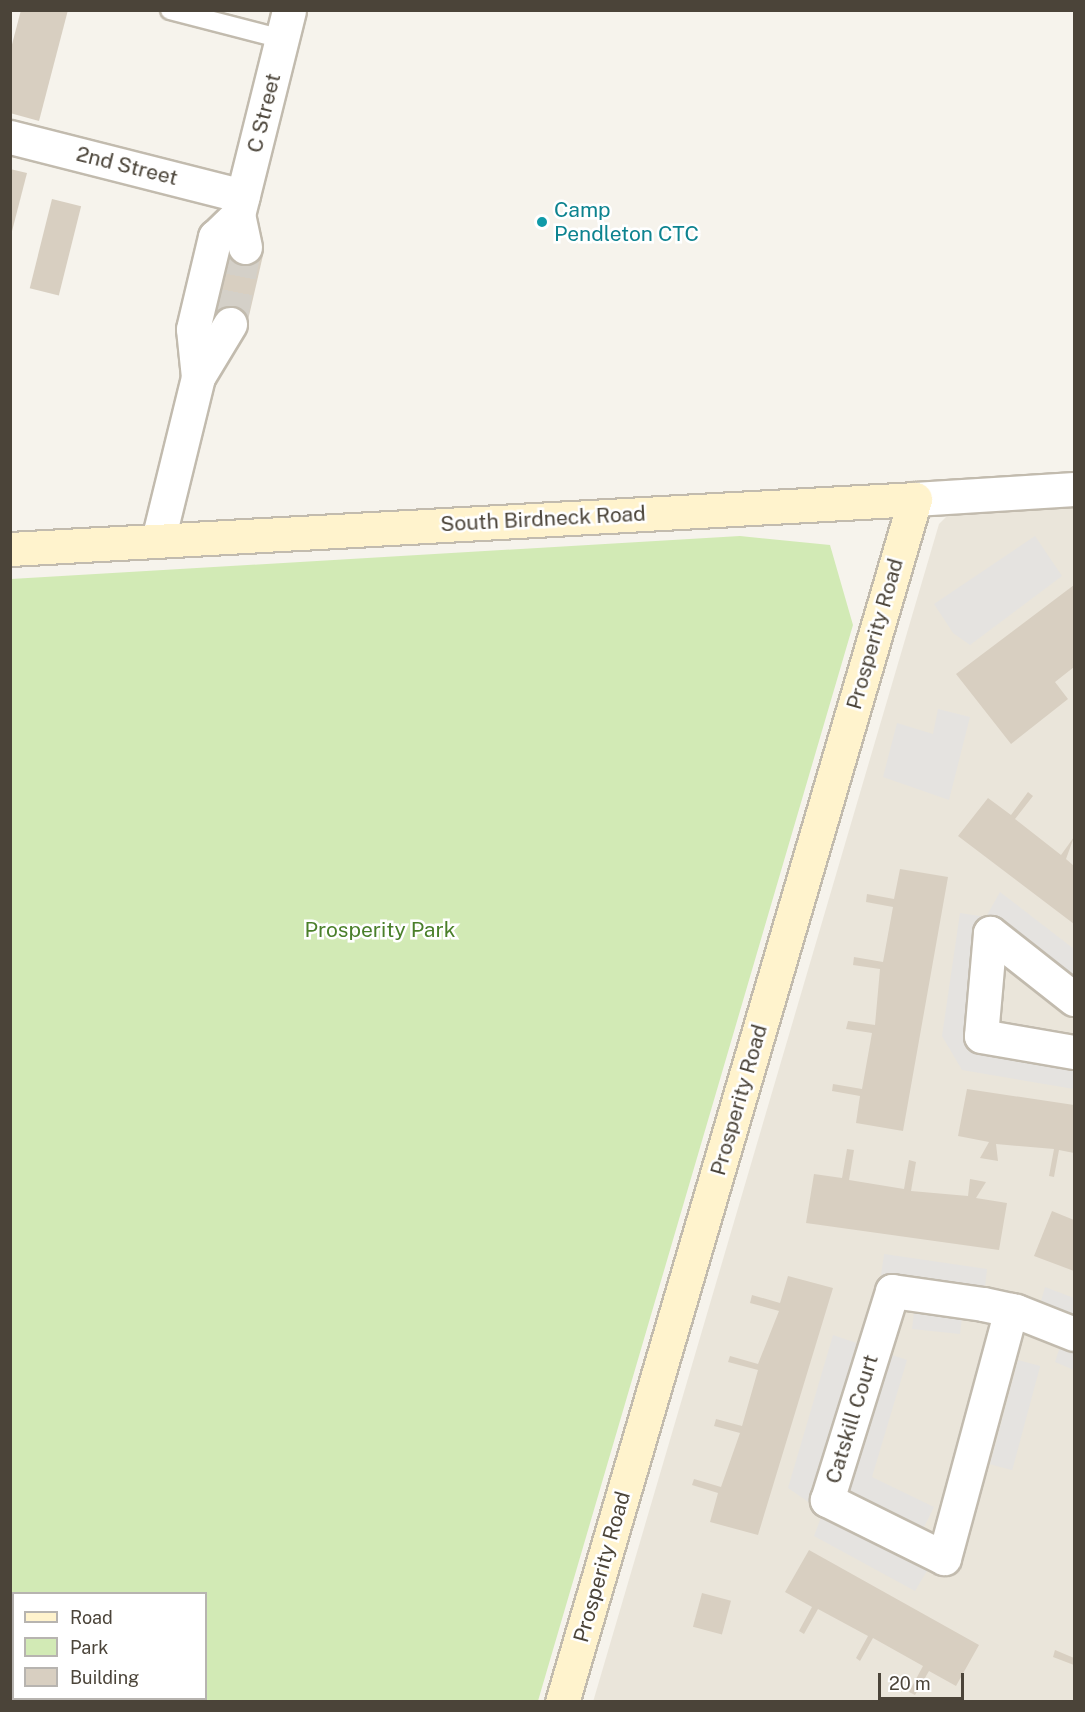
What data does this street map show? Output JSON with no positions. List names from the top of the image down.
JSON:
{
  "streets": {
    "street": [
      "C Street",
      "2nd Street",
      "South Birdneck Road",
      "Prosperity Road",
      "Catskill Court"
    ]
  },
  "crossings": [
    ["C Street", "2nd Street"],
    ["South Birdneck Road", "Prosperity Road"]
  ],
  "parks": ["Prosperity Park"],
  "places": ["Camp Pendleton CTC"],
  "legend": ["Road", "Park", "Building"],
  "scale_bar": "20 m"
}
